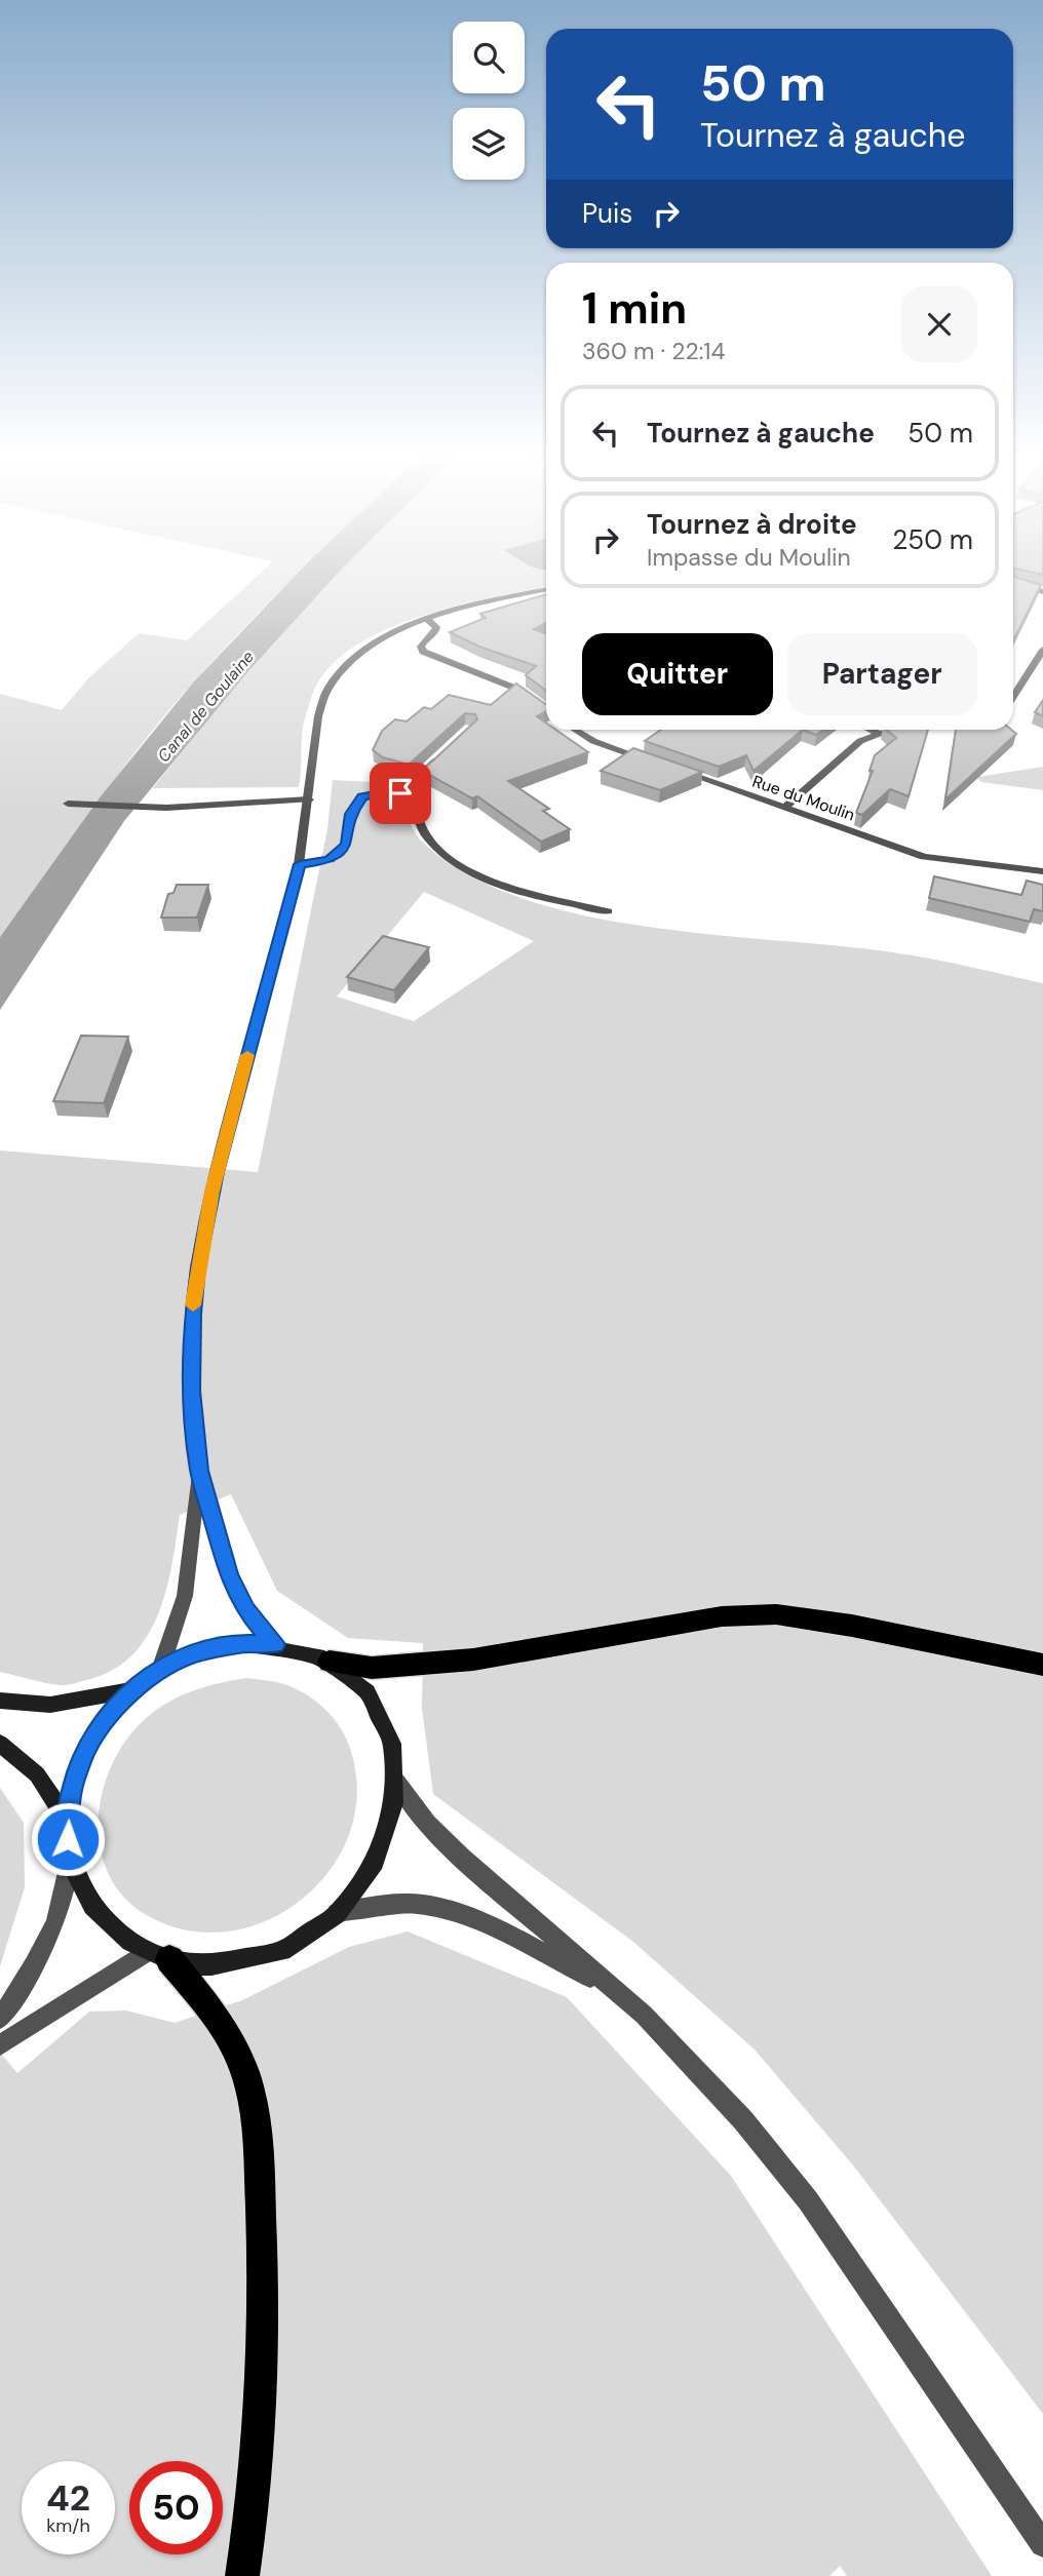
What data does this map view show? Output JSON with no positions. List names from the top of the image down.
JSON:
{
  "streets": {
    "street": ["Rue du Moulin"]
  },
  "water": ["Canal de Goulaine"],
  "page": {
    "turn": ["50 m", "Tournez à gauche"],
    "then": "Puis",
    "heading": ["1 min", "360 m · 22:14"],
    "list": [
      {
        "name": "Tournez à gauche",
        "value": "50 m"
      },
      {
        "name": "Tournez à droite",
        "note": "Impasse du Moulin",
        "value": "250 m"
      }
    ],
    "buttons": ["Quitter", "Partager"],
    "speed": "42 km/h",
    "limit": "50"
  }
}
